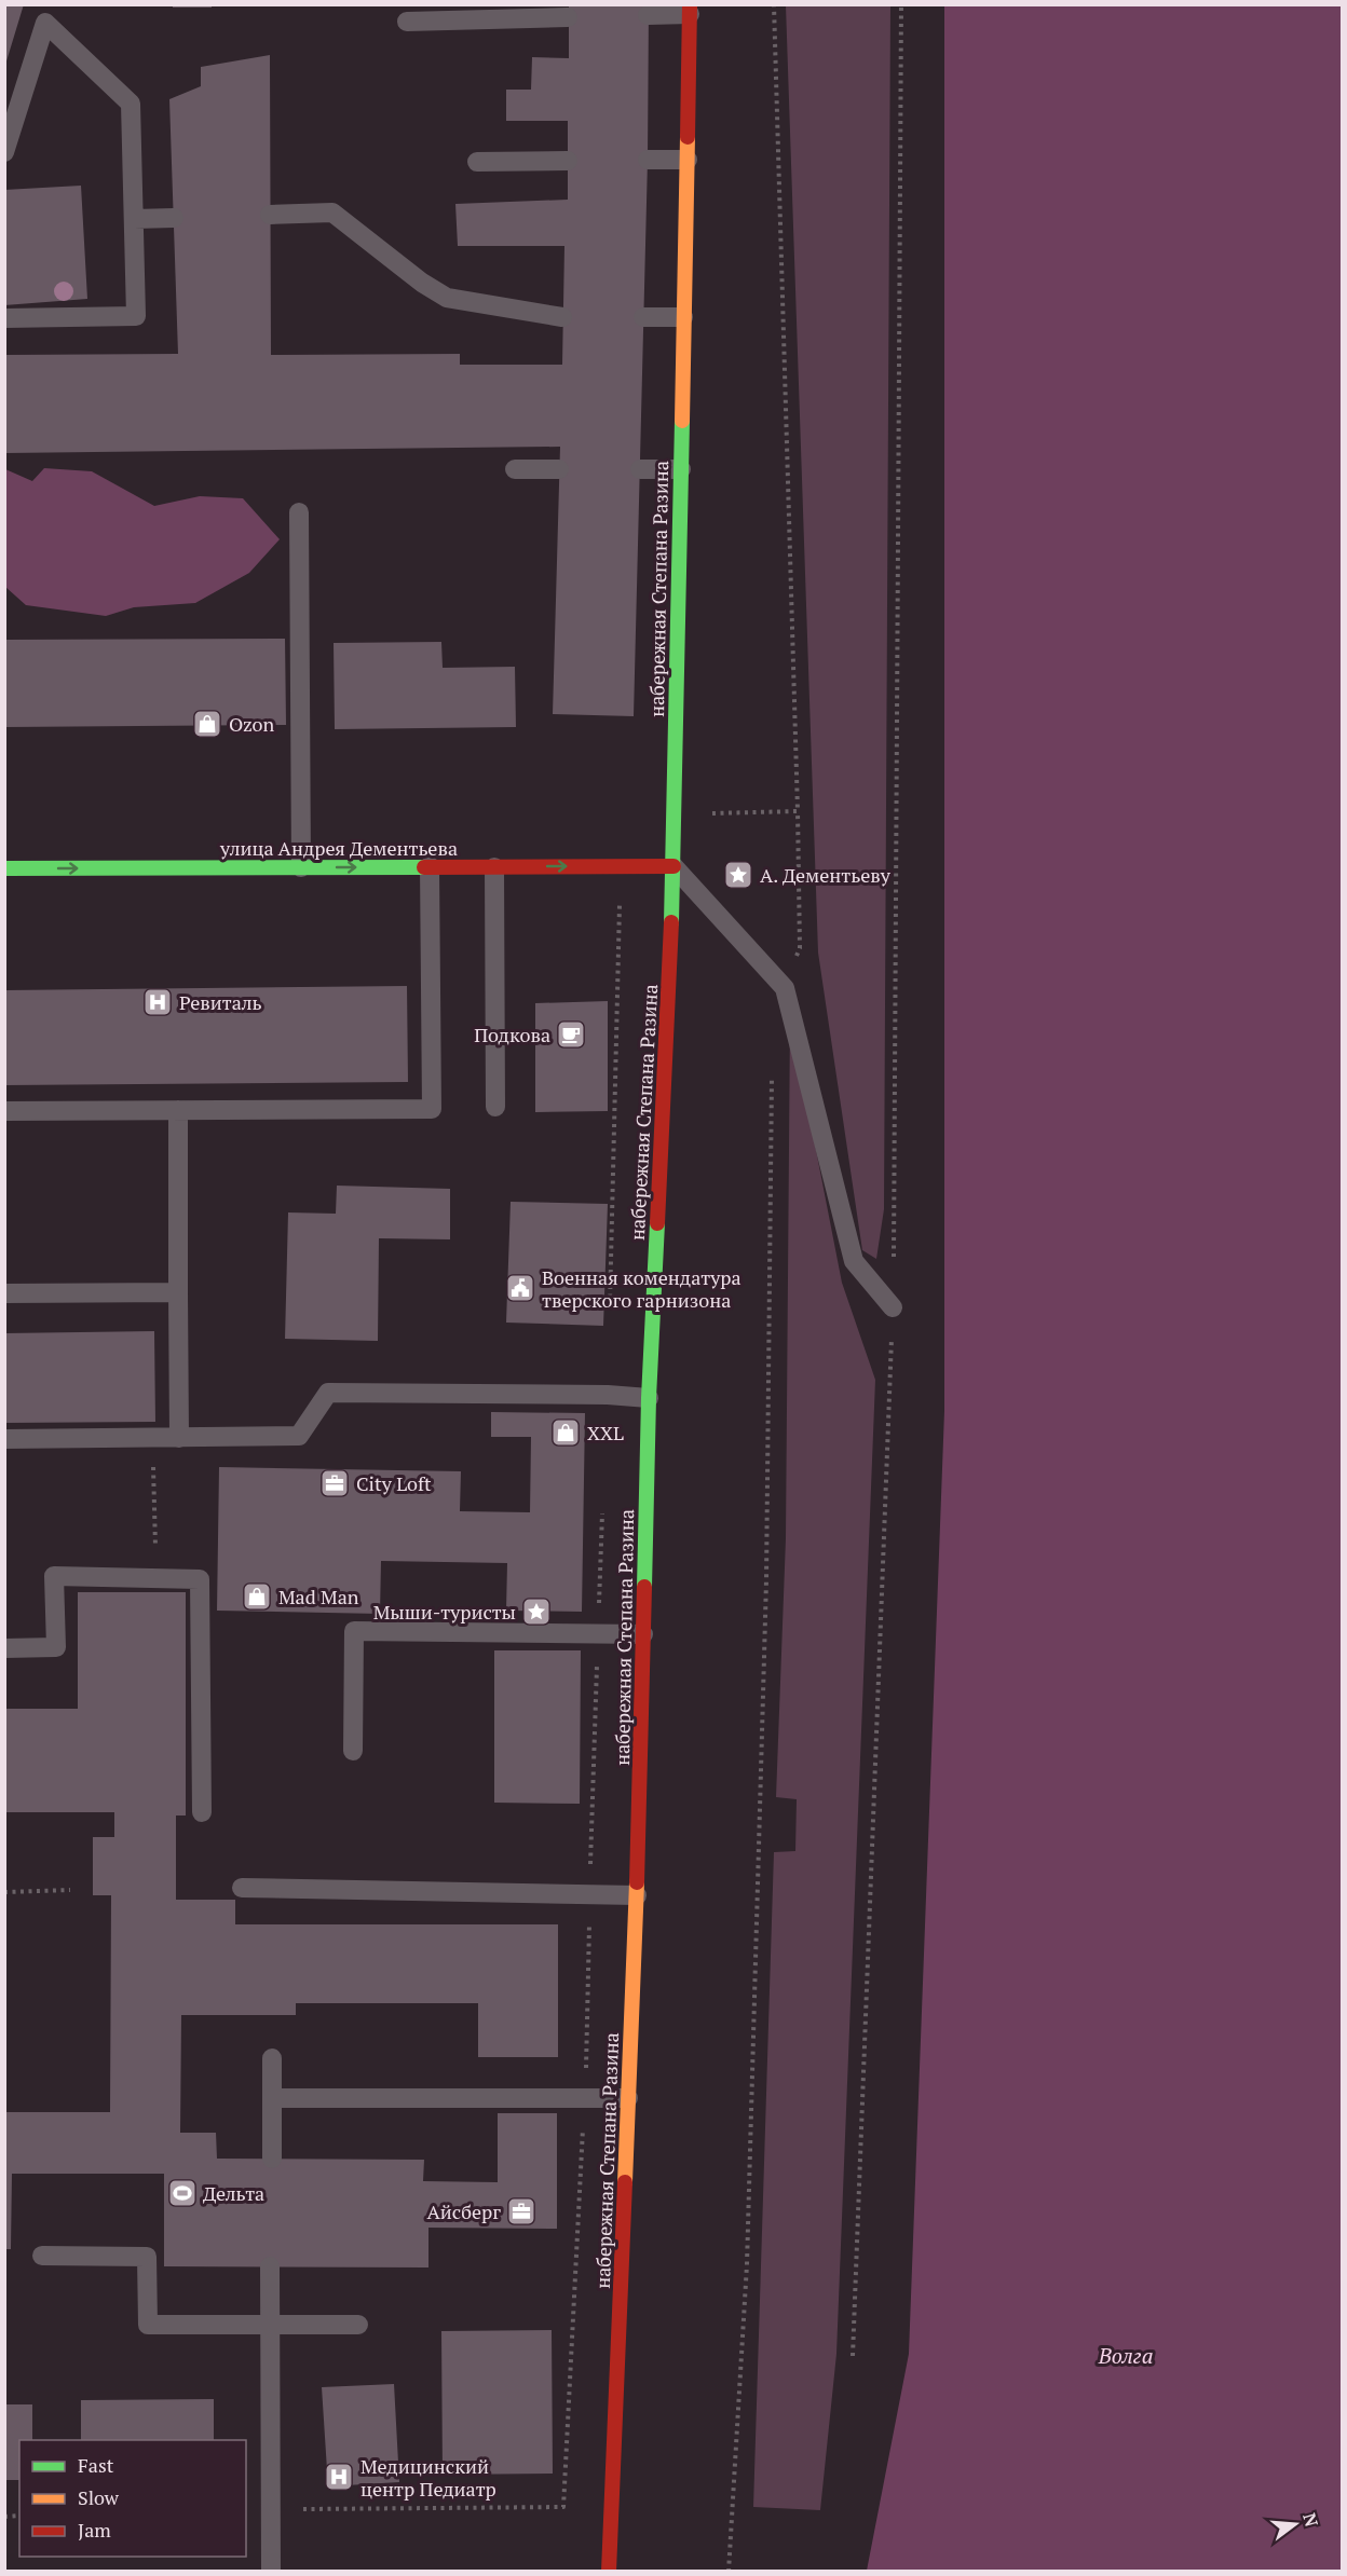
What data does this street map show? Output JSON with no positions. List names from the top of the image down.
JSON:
{
  "streets": {
    "street": ["набережная Степана Разина", "улица Андрея Дементьева"]
  },
  "crossings": [
    ["набережная Степана Разина", "улица Андрея Дементьева"]
  ],
  "one_way": ["улица Андрея Дементьева"],
  "water": ["Волга"],
  "places": {
    "shop": ["Ozon", "XXL", "Mad Man"],
    "place": ["А. Дементьеву", "Мыши-туристы"],
    "hospital": ["Ревиталь", "Медицинский центр Педиатр"],
    "cafe": ["Подкова"],
    "public building": ["Военная комендатура тверского гарнизона"],
    "office": ["City Loft", "Айсберг"],
    "sports": ["Дельта"]
  },
  "legend": ["Fast", "Slow", "Jam"],
  "north": "right"
}
